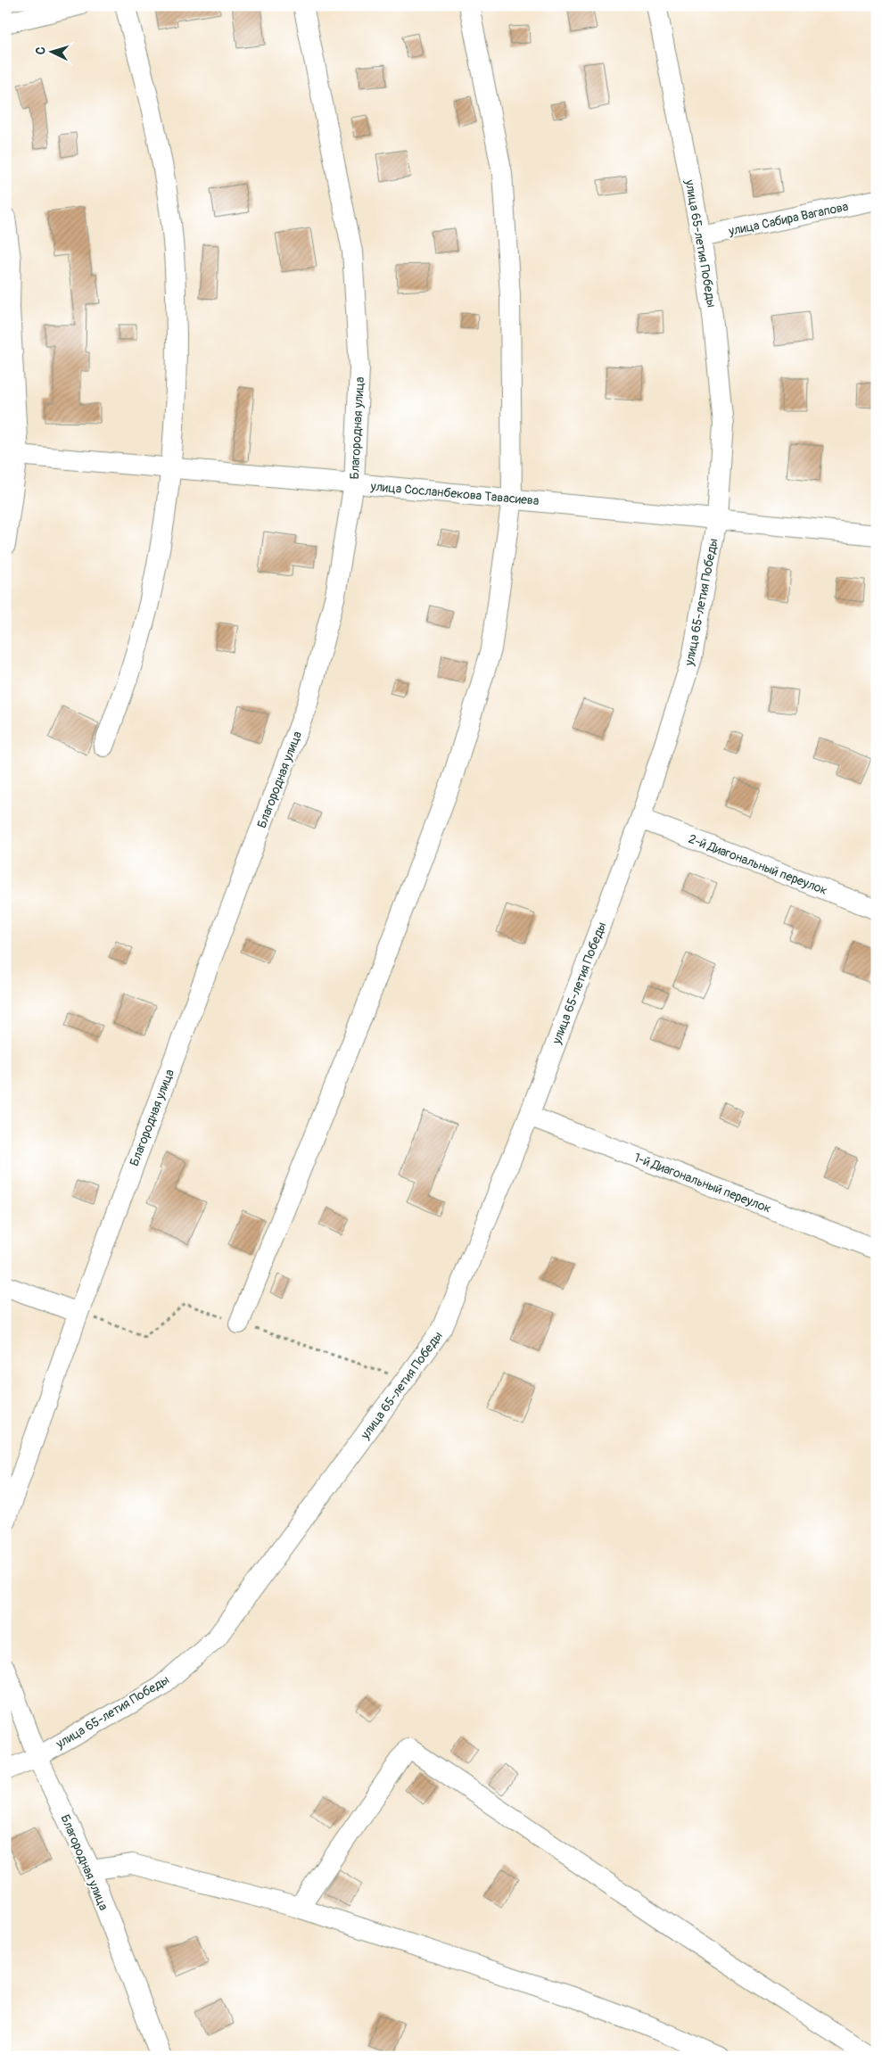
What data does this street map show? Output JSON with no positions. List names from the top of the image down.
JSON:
{
  "streets": {
    "street": [
      "улица Сабира Вагапова",
      "улица 65-летия Победы",
      "Благородная улица",
      "улица Сосланбекова Тавасиева",
      "2-й Диагональный переулок",
      "1-й Диагональный переулок"
    ]
  },
  "crossings": [
    ["улица Сабира Вагапова", "улица 65-летия Победы"],
    ["улица 65-летия Победы", "Благородная улица"],
    ["улица 65-летия Победы", "улица Сосланбекова Тавасиева"],
    ["улица 65-летия Победы", "2-й Диагональный переулок"],
    ["улица 65-летия Победы", "1-й Диагональный переулок"],
    ["Благородная улица", "улица Сосланбекова Тавасиева"]
  ],
  "north": "left"
}
